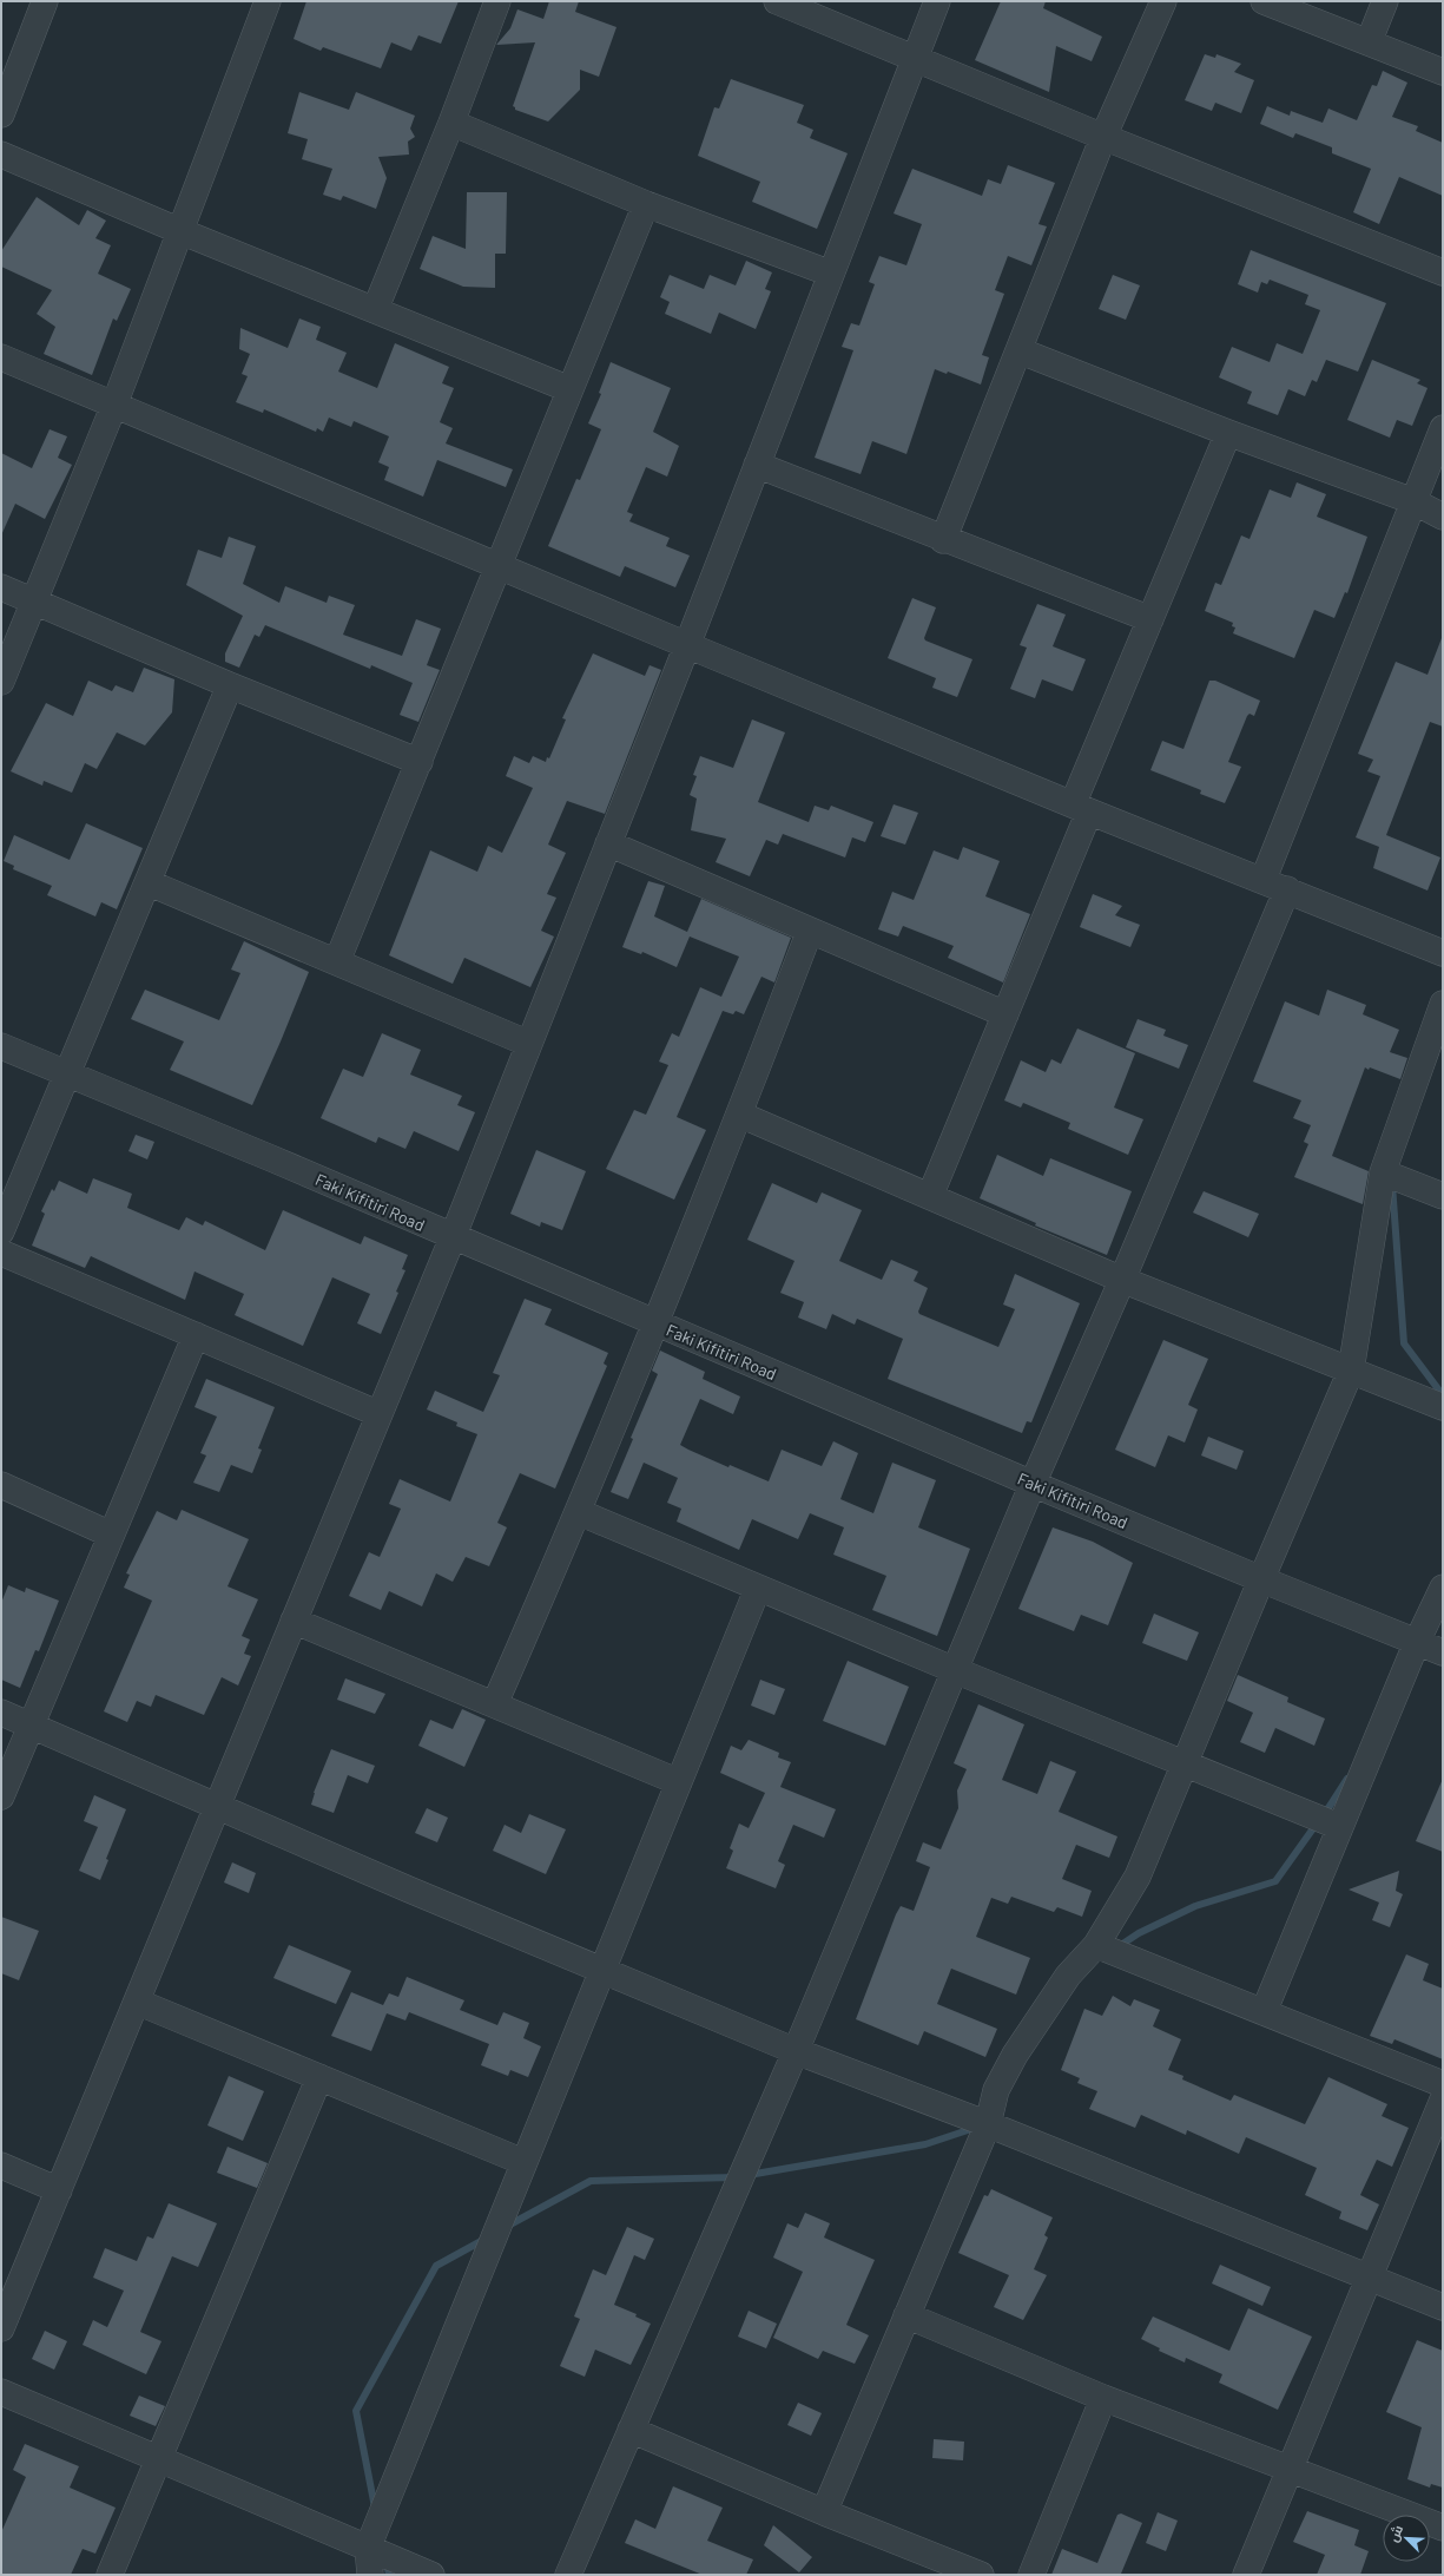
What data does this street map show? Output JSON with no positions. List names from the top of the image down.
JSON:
{
  "streets": {
    "street": ["Faki Kifitiri Road"]
  },
  "north": "top left"
}
